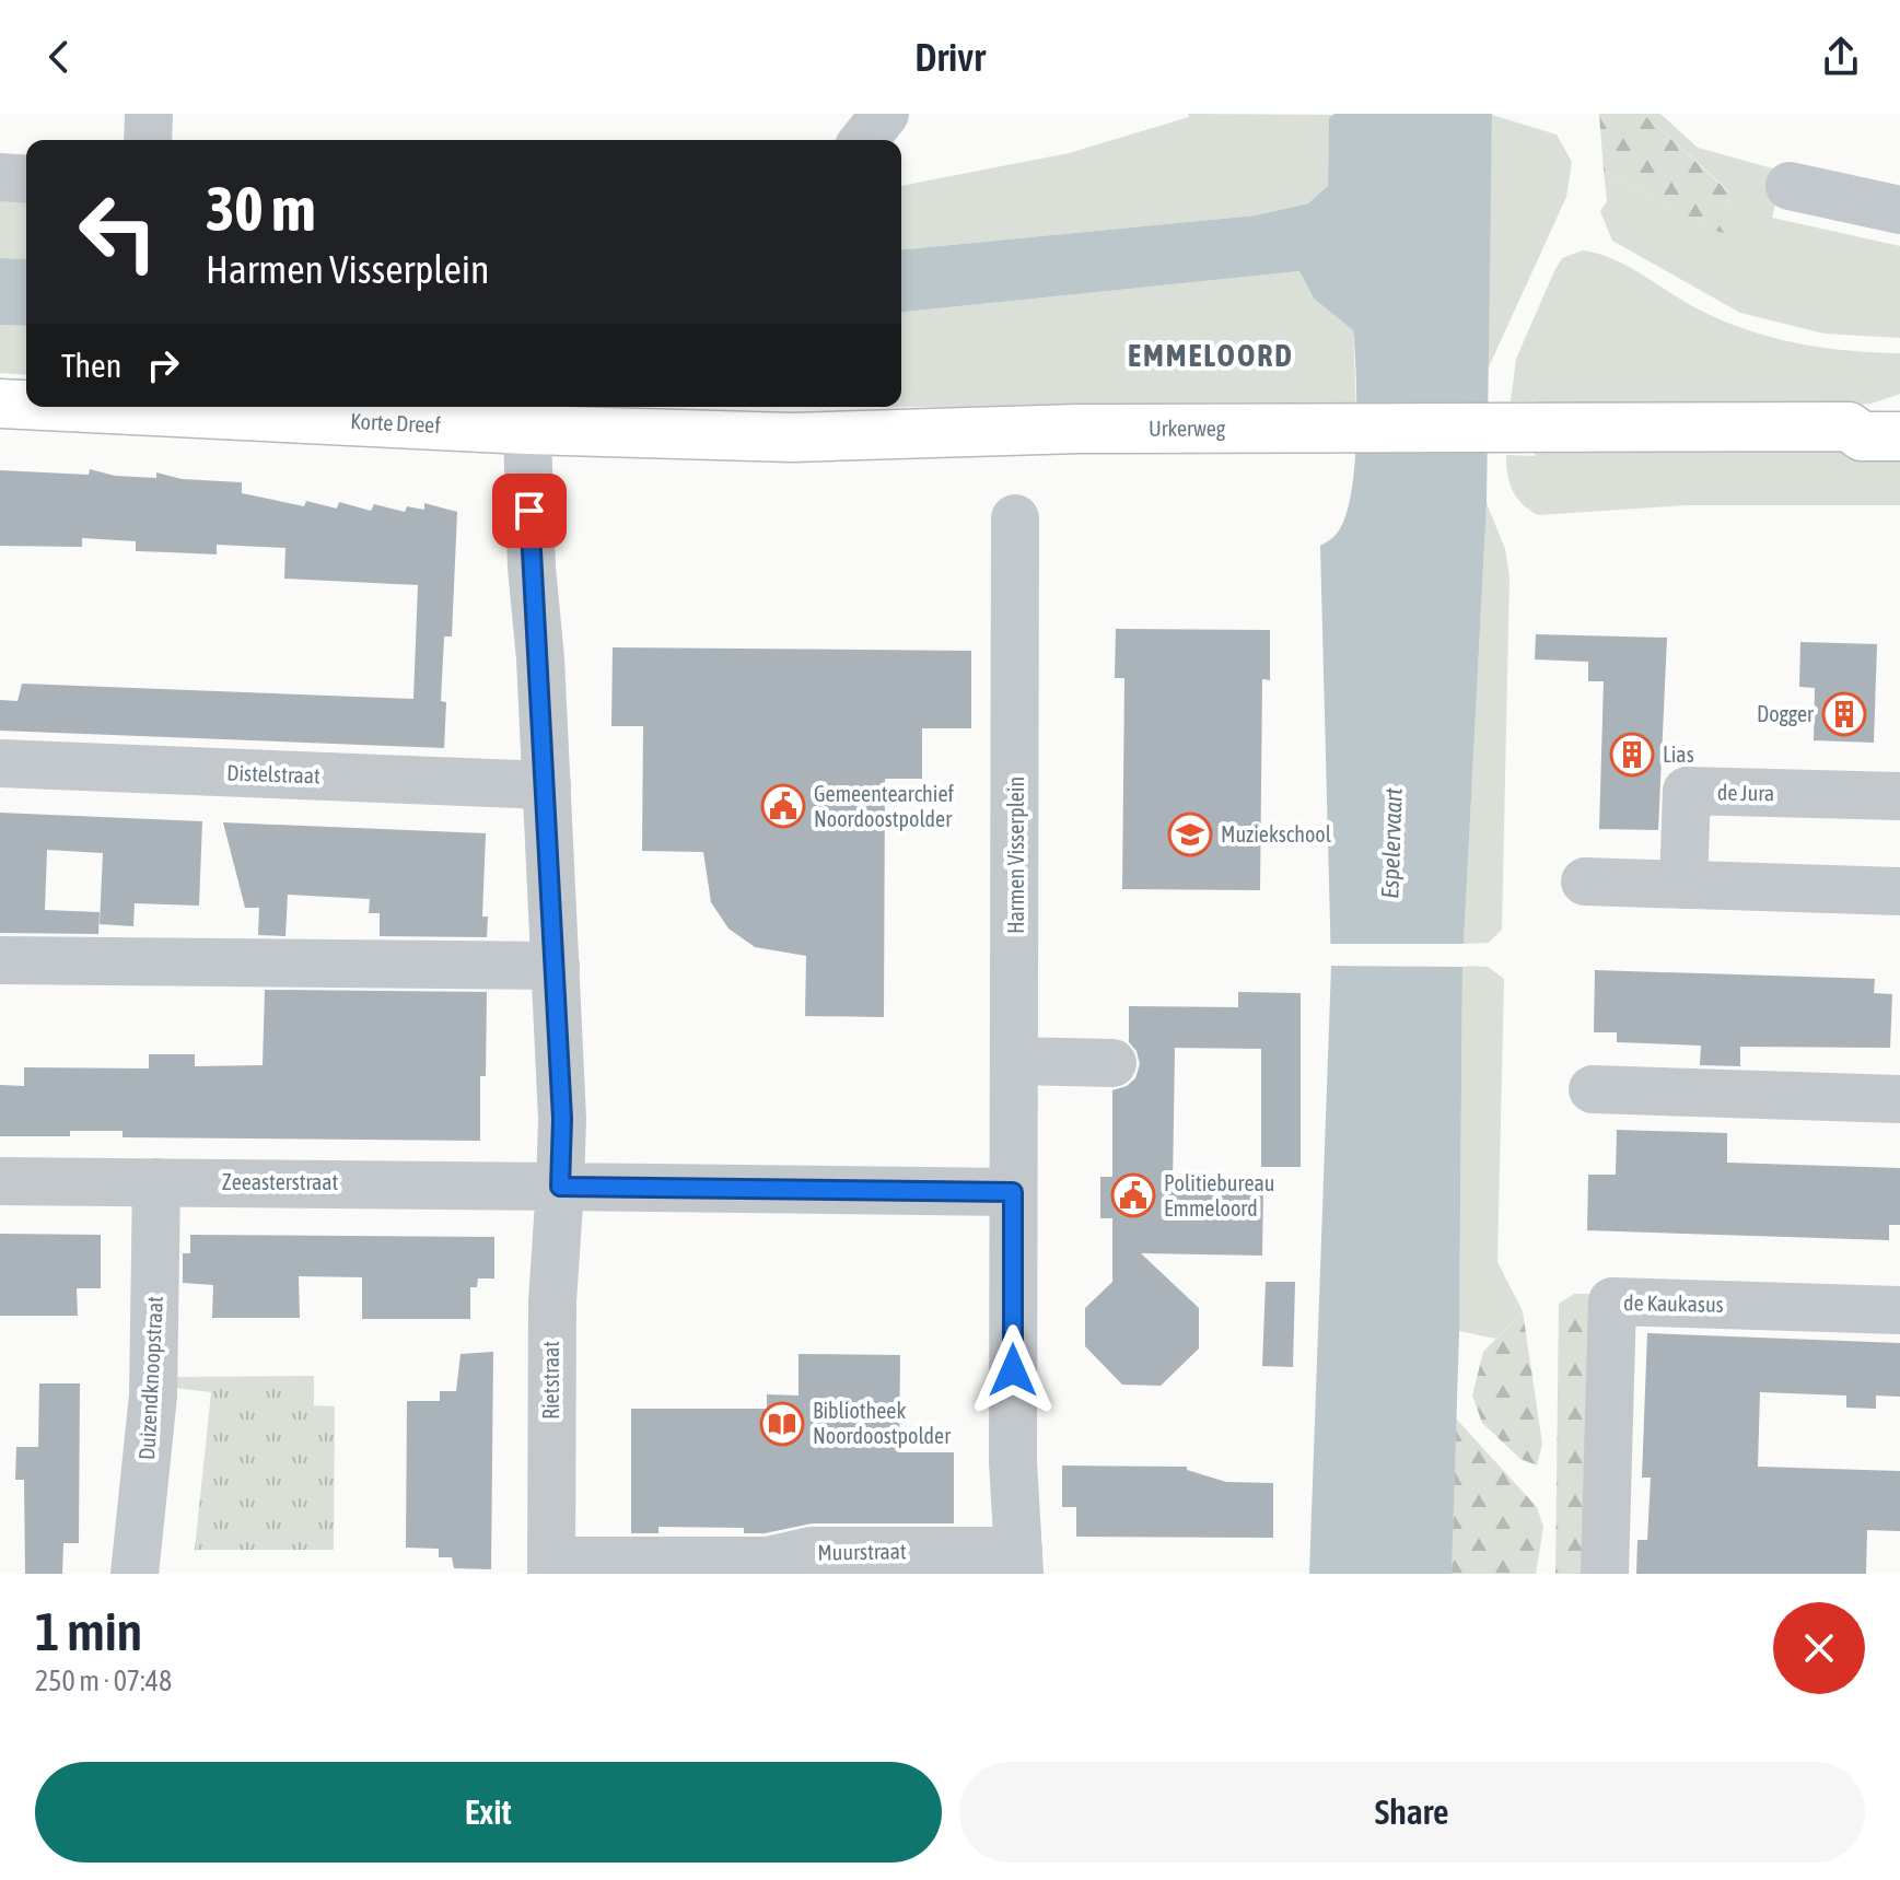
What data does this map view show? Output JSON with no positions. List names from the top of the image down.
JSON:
{
  "streets": {
    "main road": ["Korte Dreef", "Urkerweg"],
    "street": [
      "Distelstraat",
      "de Jura",
      "Harmen Visserplein",
      "Zeeasterstraat",
      "de Kaukasus",
      "Duizendknoopstraat",
      "Rietstraat",
      "Muurstraat"
    ]
  },
  "crossings": [
    ["Korte Dreef", "Urkerweg"],
    ["Harmen Visserplein", "Muurstraat"],
    ["Zeeasterstraat", "Duizendknoopstraat"],
    ["Zeeasterstraat", "Rietstraat"],
    ["Rietstraat", "Muurstraat"]
  ],
  "districts": ["EMMELOORD"],
  "water": ["Espelervaart"],
  "places": {
    "building": ["Dogger", "Lias"],
    "public building": ["Gemeentearchief Noordoostpolder", "Politiebureau Emmeloord"],
    "school or university": ["Muziekschool"],
    "library": ["Bibliotheek Noordoostpolder"]
  },
  "page": {
    "header": "Drivr",
    "turn": ["30 m", "Harmen Visserplein"],
    "then": "Then",
    "heading": ["1 min", "250 m · 07:48"],
    "buttons": ["Exit", "Share"]
  }
}
